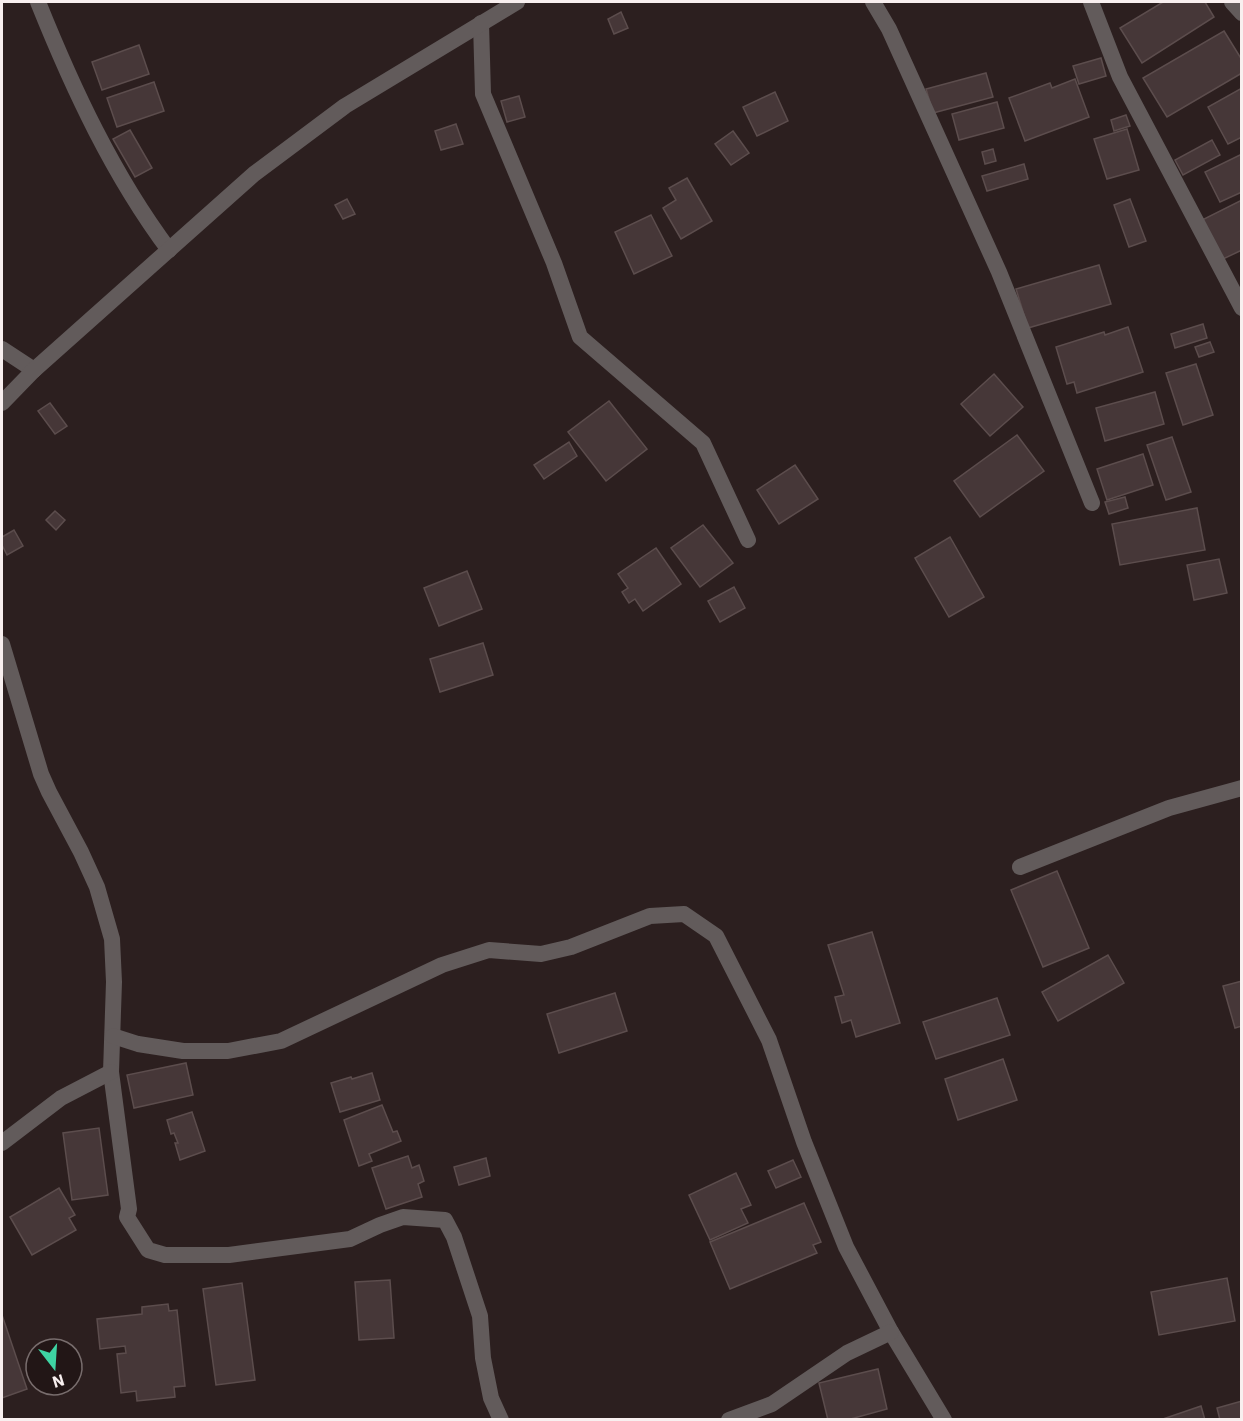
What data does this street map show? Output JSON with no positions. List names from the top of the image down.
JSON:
{
  "north": "bottom"
}
